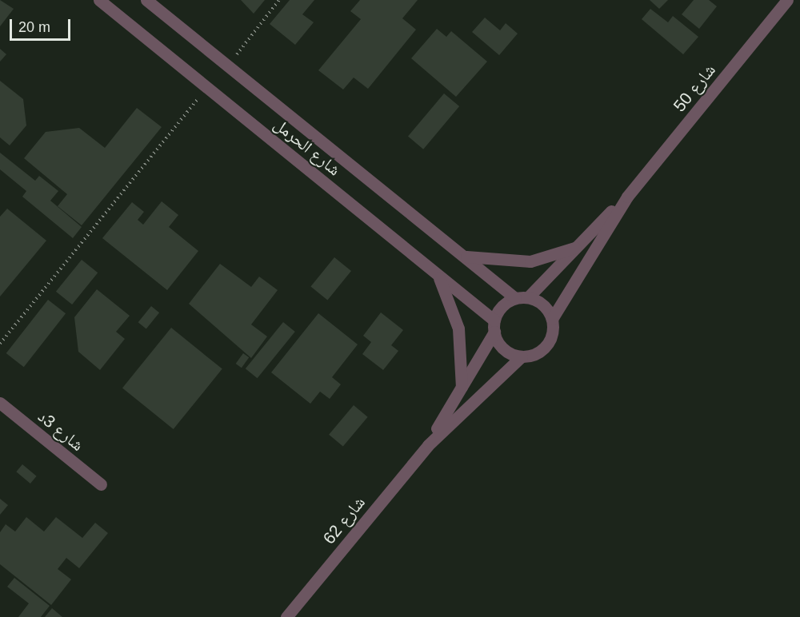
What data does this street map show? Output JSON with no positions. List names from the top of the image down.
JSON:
{
  "streets": {
    "street": [
      "شارع 50",
      "شارع الحرمل",
      "شارع 3د",
      "شارع 62"
    ]
  },
  "crossings": [
    ["شارع 50", "شارع الحرمل"],
    ["شارع 50", "شارع 62"],
    ["شارع الحرمل", "شارع 62"]
  ],
  "scale_bar": "20 m"
}
